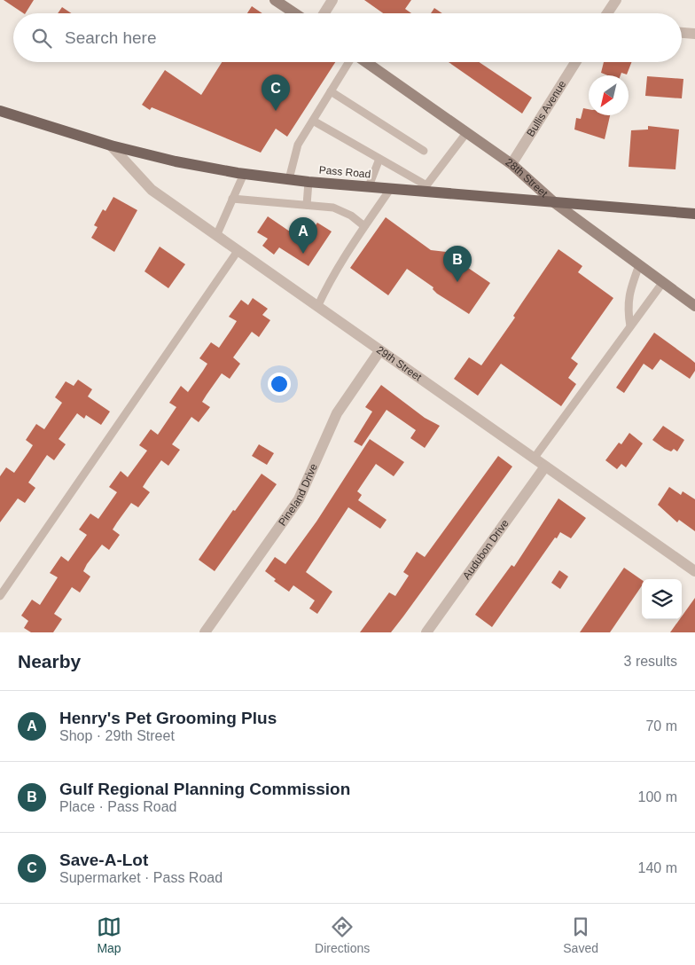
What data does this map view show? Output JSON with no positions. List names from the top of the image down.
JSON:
{
  "streets": {
    "main road": ["Pass Road"],
    "street": [
      "Bullis Avenue",
      "28th Street",
      "29th Street",
      "Pineland Drive",
      "Audubon Drive"
    ]
  },
  "crossings": [
    ["Bullis Avenue", "28th Street"],
    ["Pass Road", "28th Street"],
    ["Pass Road", "29th Street"],
    ["29th Street", "Pineland Drive"],
    ["29th Street", "Audubon Drive"]
  ],
  "north": "bottom left",
  "page": {
    "search": "Search here",
    "pins": ["C", "A", "B"],
    "heading": ["Nearby", "3 results"],
    "list": [
      {
        "mark": "A",
        "name": "Henry's Pet Grooming Plus",
        "note": "Shop · 29th Street",
        "value": "70 m"
      },
      {
        "mark": "B",
        "name": "Gulf Regional Planning Commission",
        "note": "Place · Pass Road",
        "value": "100 m"
      },
      {
        "mark": "C",
        "name": "Save-A-Lot",
        "note": "Supermarket · Pass Road",
        "value": "140 m"
      }
    ],
    "nav": ["Map", "Directions", "Saved"]
  }
}
